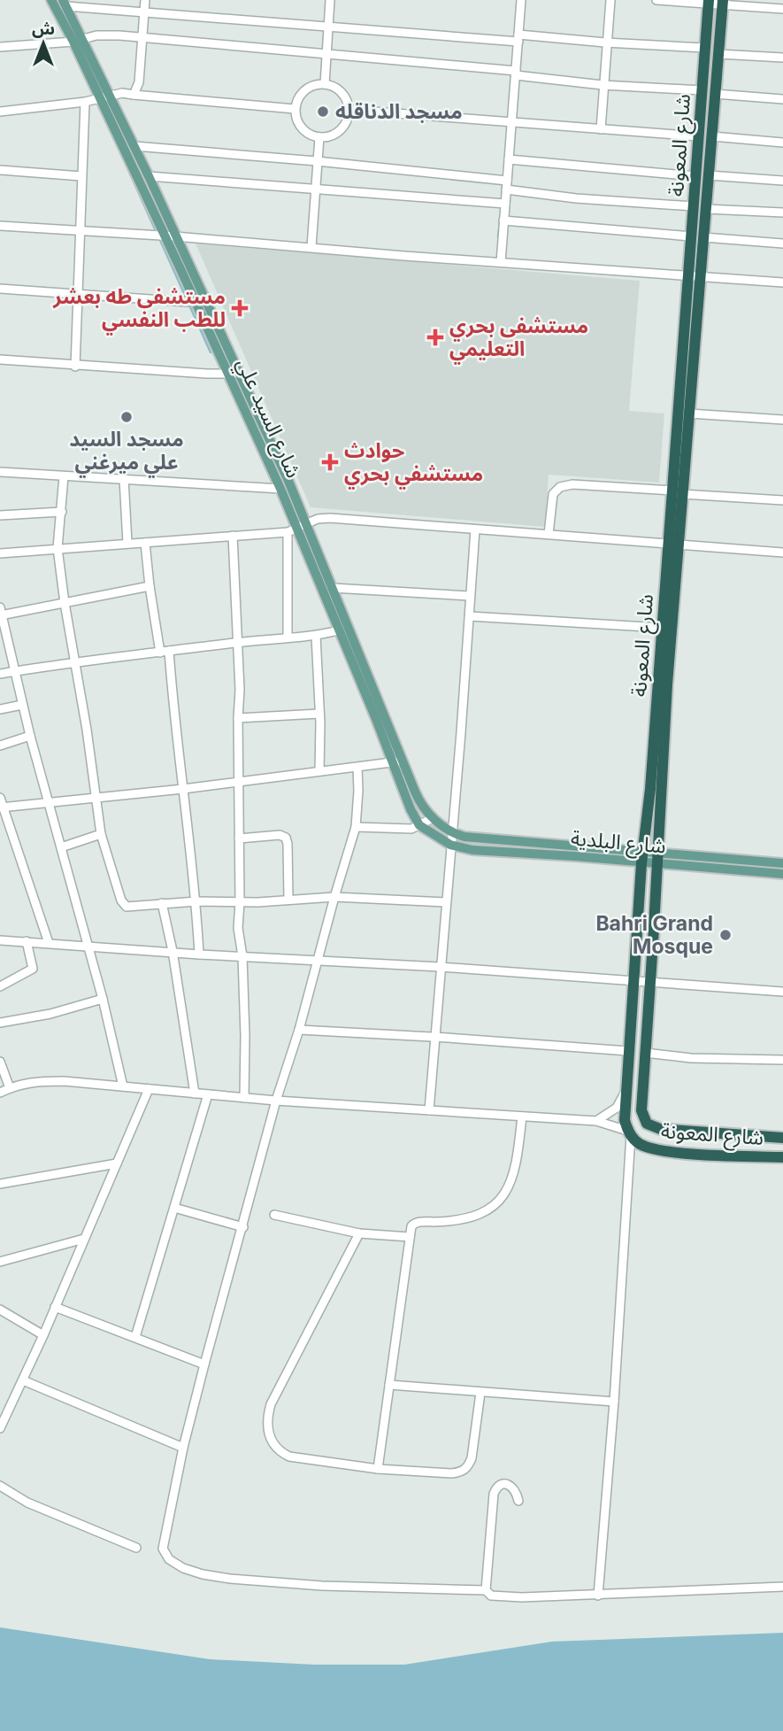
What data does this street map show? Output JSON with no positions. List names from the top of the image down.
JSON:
{
  "streets": {
    "highway": ["شارع المعونة"],
    "main road": ["شارع السيد علي", "شارع البلدية"]
  },
  "crossings": [
    ["شارع المعونة", "شارع البلدية"],
    ["شارع السيد علي", "شارع البلدية"]
  ],
  "places": {
    "other": ["مسجد الدناقله", "مسجد السيد علي ميرغني", "Bahri Grand Mosque"],
    "health": ["مستشفى طه بعشر للطب النفسي", "مستشفى بحري التعليمي", "حوادث مستشفي بحري"]
  },
  "north": "top"
}
